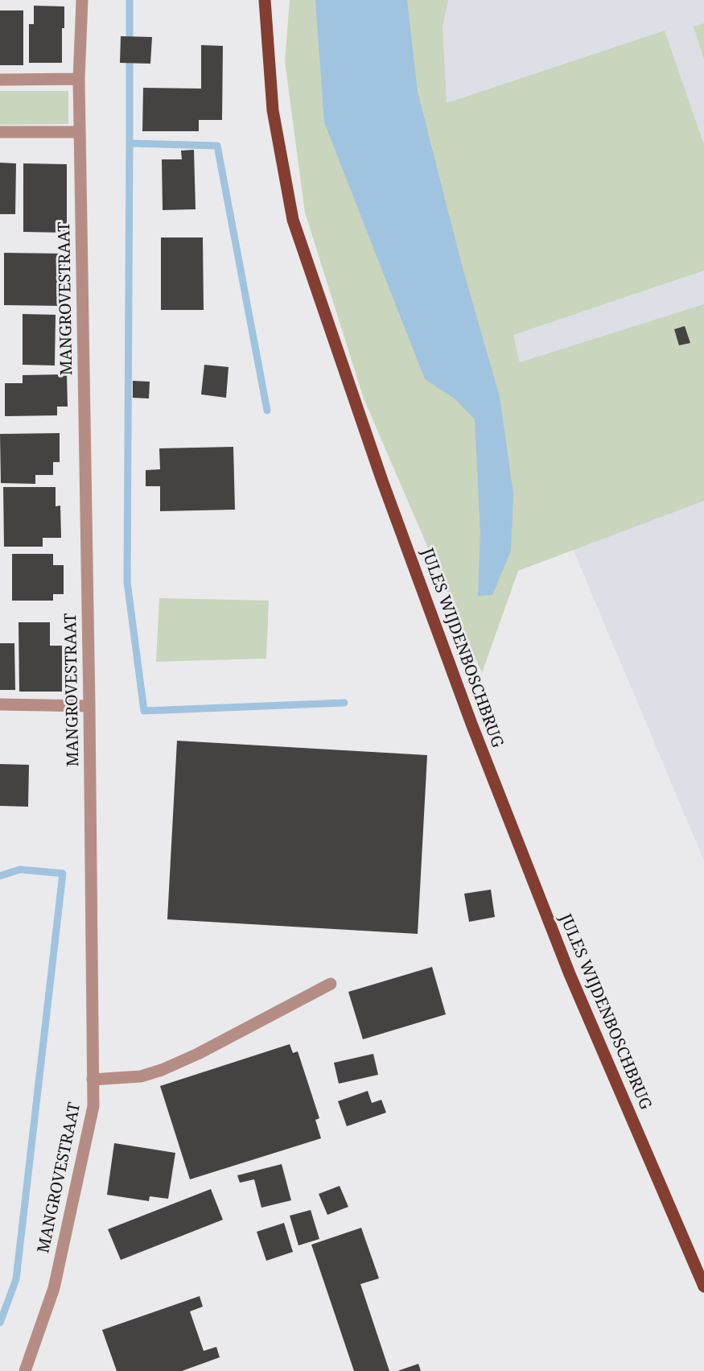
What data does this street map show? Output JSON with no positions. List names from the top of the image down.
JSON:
{
  "streets": {
    "main road": ["JULES WIJDENBOSCHBRUG"],
    "street": ["MANGROVESTRAAT"]
  }
}
